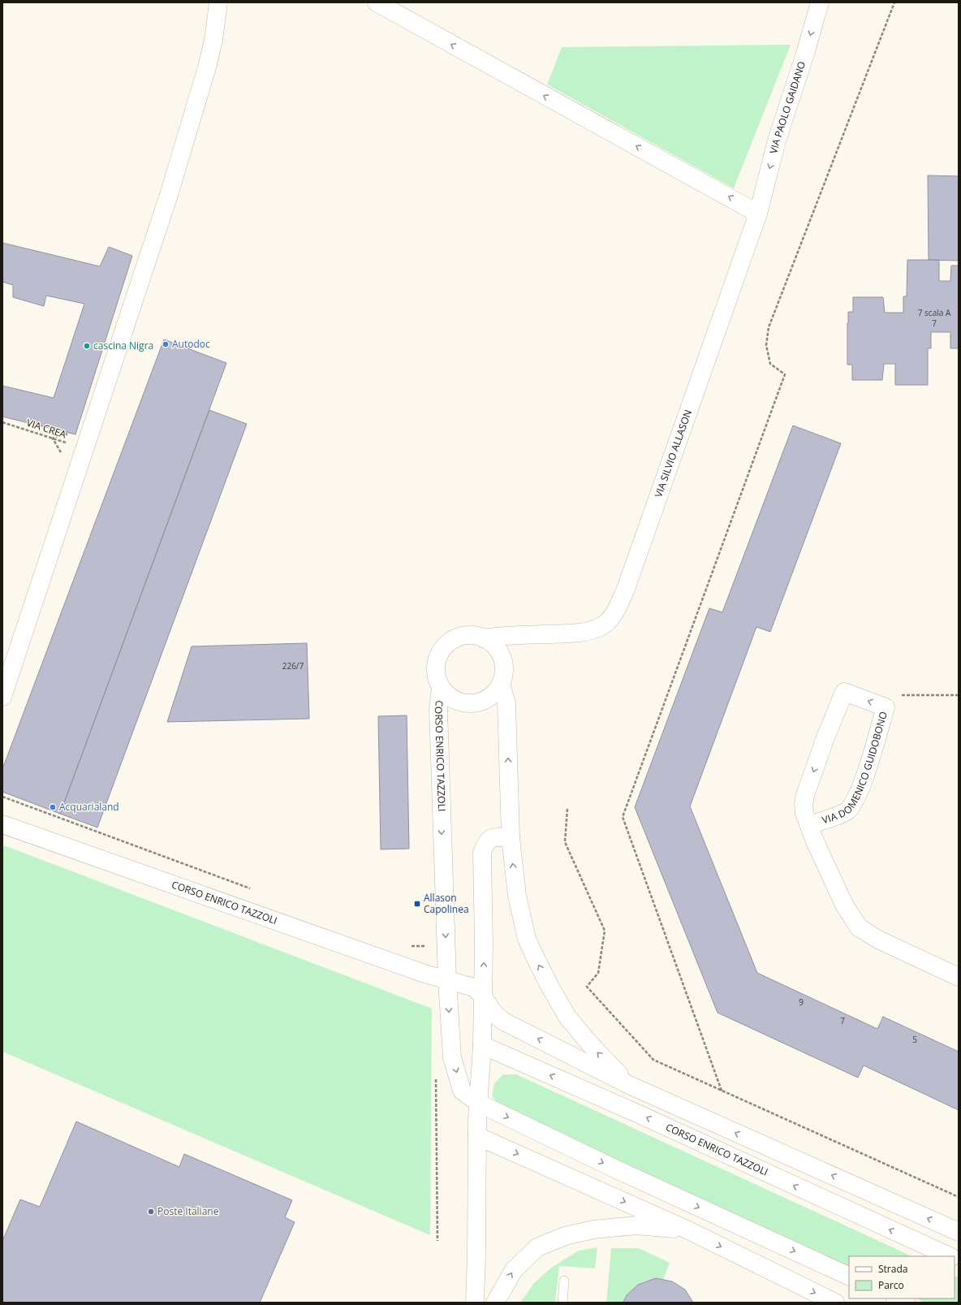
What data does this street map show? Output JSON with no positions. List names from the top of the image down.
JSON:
{
  "streets": {
    "street": [
      "VIA PAOLO GAIDANO",
      "VIA SILVIO ALLASON",
      "CORSO ENRICO TAZZOLI",
      "VIA DOMENICO GUIDOBONO"
    ],
    "path": ["VIA CREA"]
  },
  "crossings": [
    ["VIA PAOLO GAIDANO", "VIA SILVIO ALLASON"],
    ["VIA SILVIO ALLASON", "CORSO ENRICO TAZZOLI"]
  ],
  "one_way": ["VIA PAOLO GAIDANO"],
  "places": {
    "other": [
      "Autodoc",
      "cascina Nigra",
      "Acquarialand",
      "Poste Italiane"
    ],
    "transit": ["Allason Capolinea"]
  },
  "house_numbers": [
    "7 scala A",
    "7",
    "226/7",
    "9",
    "7",
    "5"
  ],
  "legend": ["Strada", "Parco"]
}
